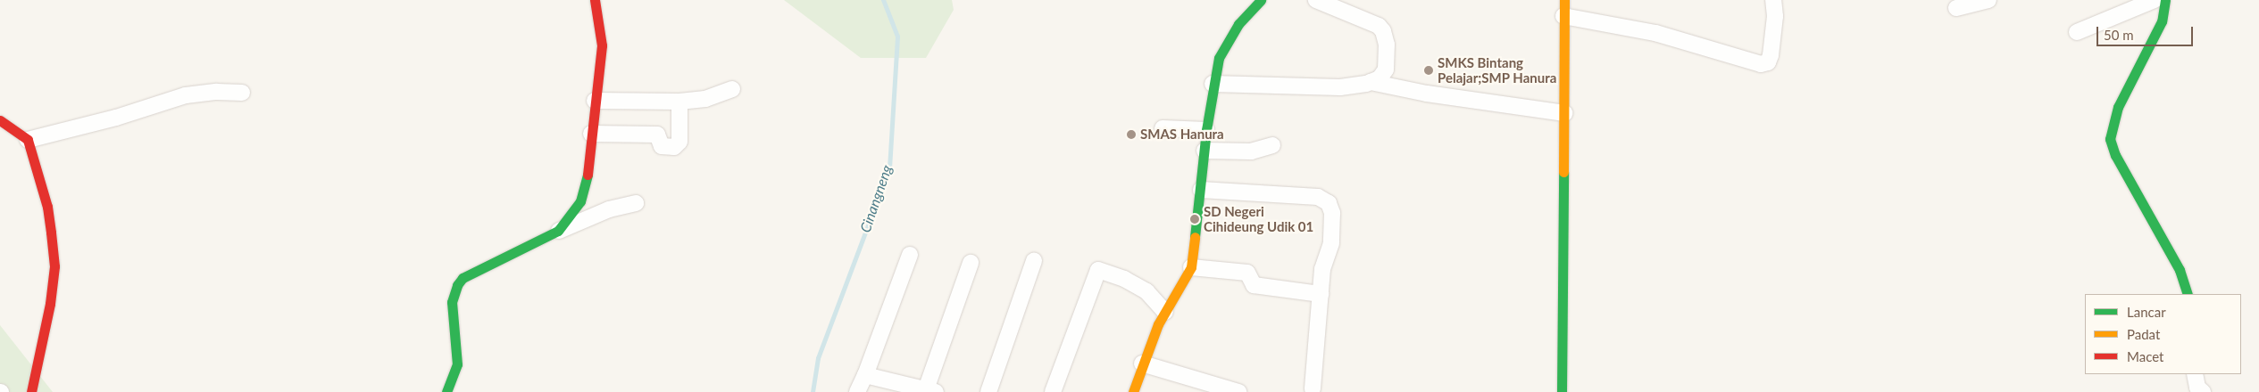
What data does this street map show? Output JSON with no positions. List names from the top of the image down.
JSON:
{
  "water": ["Cinangneng"],
  "places": ["SMKS Bintang Pelajar;SMP Hanura", "SMAS Hanura", "SD Negeri Cihideung Udik 01"],
  "legend": ["Lancar", "Padat", "Macet"],
  "scale_bar": "50 m"
}
